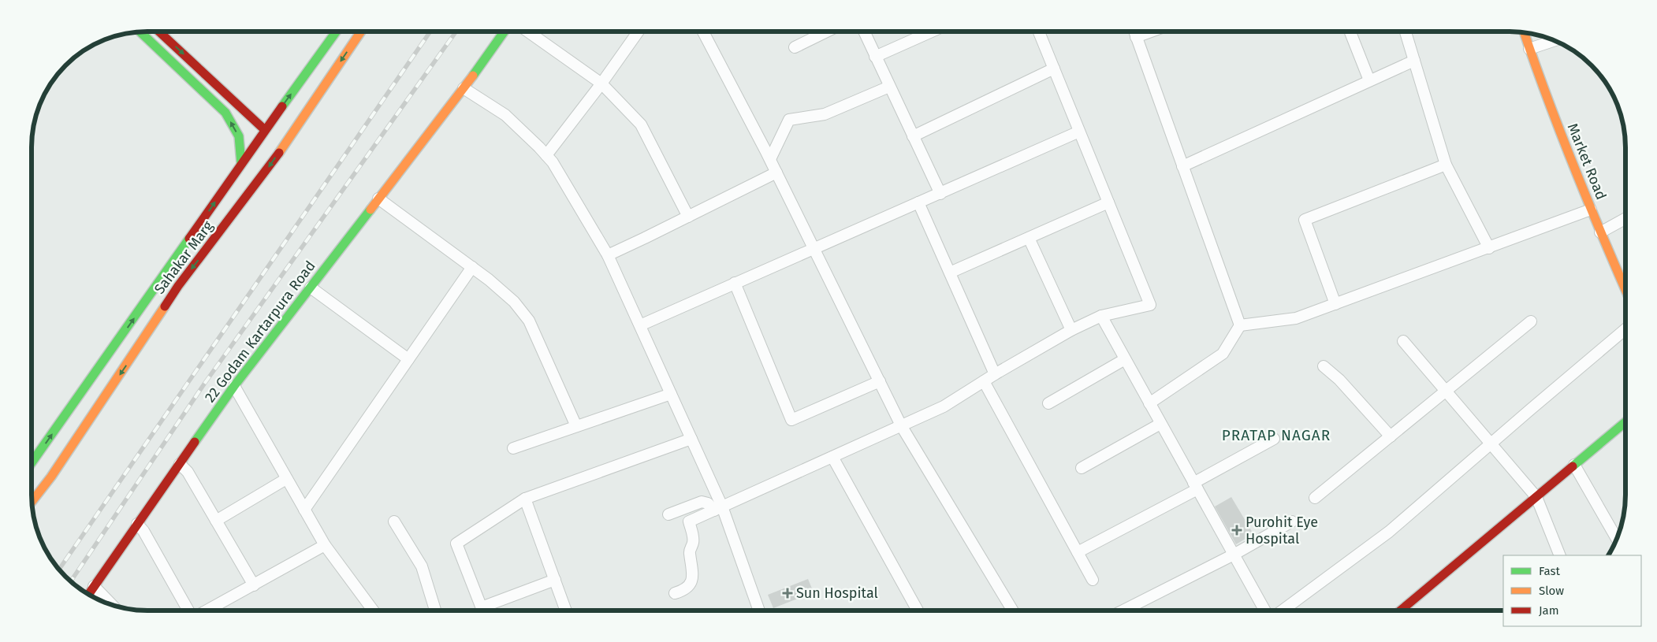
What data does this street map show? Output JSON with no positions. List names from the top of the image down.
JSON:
{
  "streets": {
    "street": ["Market Road", "Sahakar Marg", "22 Godam Kartarpura Road"]
  },
  "districts": ["PRATAP NAGAR"],
  "places": {
    "health": ["Purohit Eye Hospital", "Sun Hospital"]
  },
  "legend": ["Fast", "Slow", "Jam"]
}
